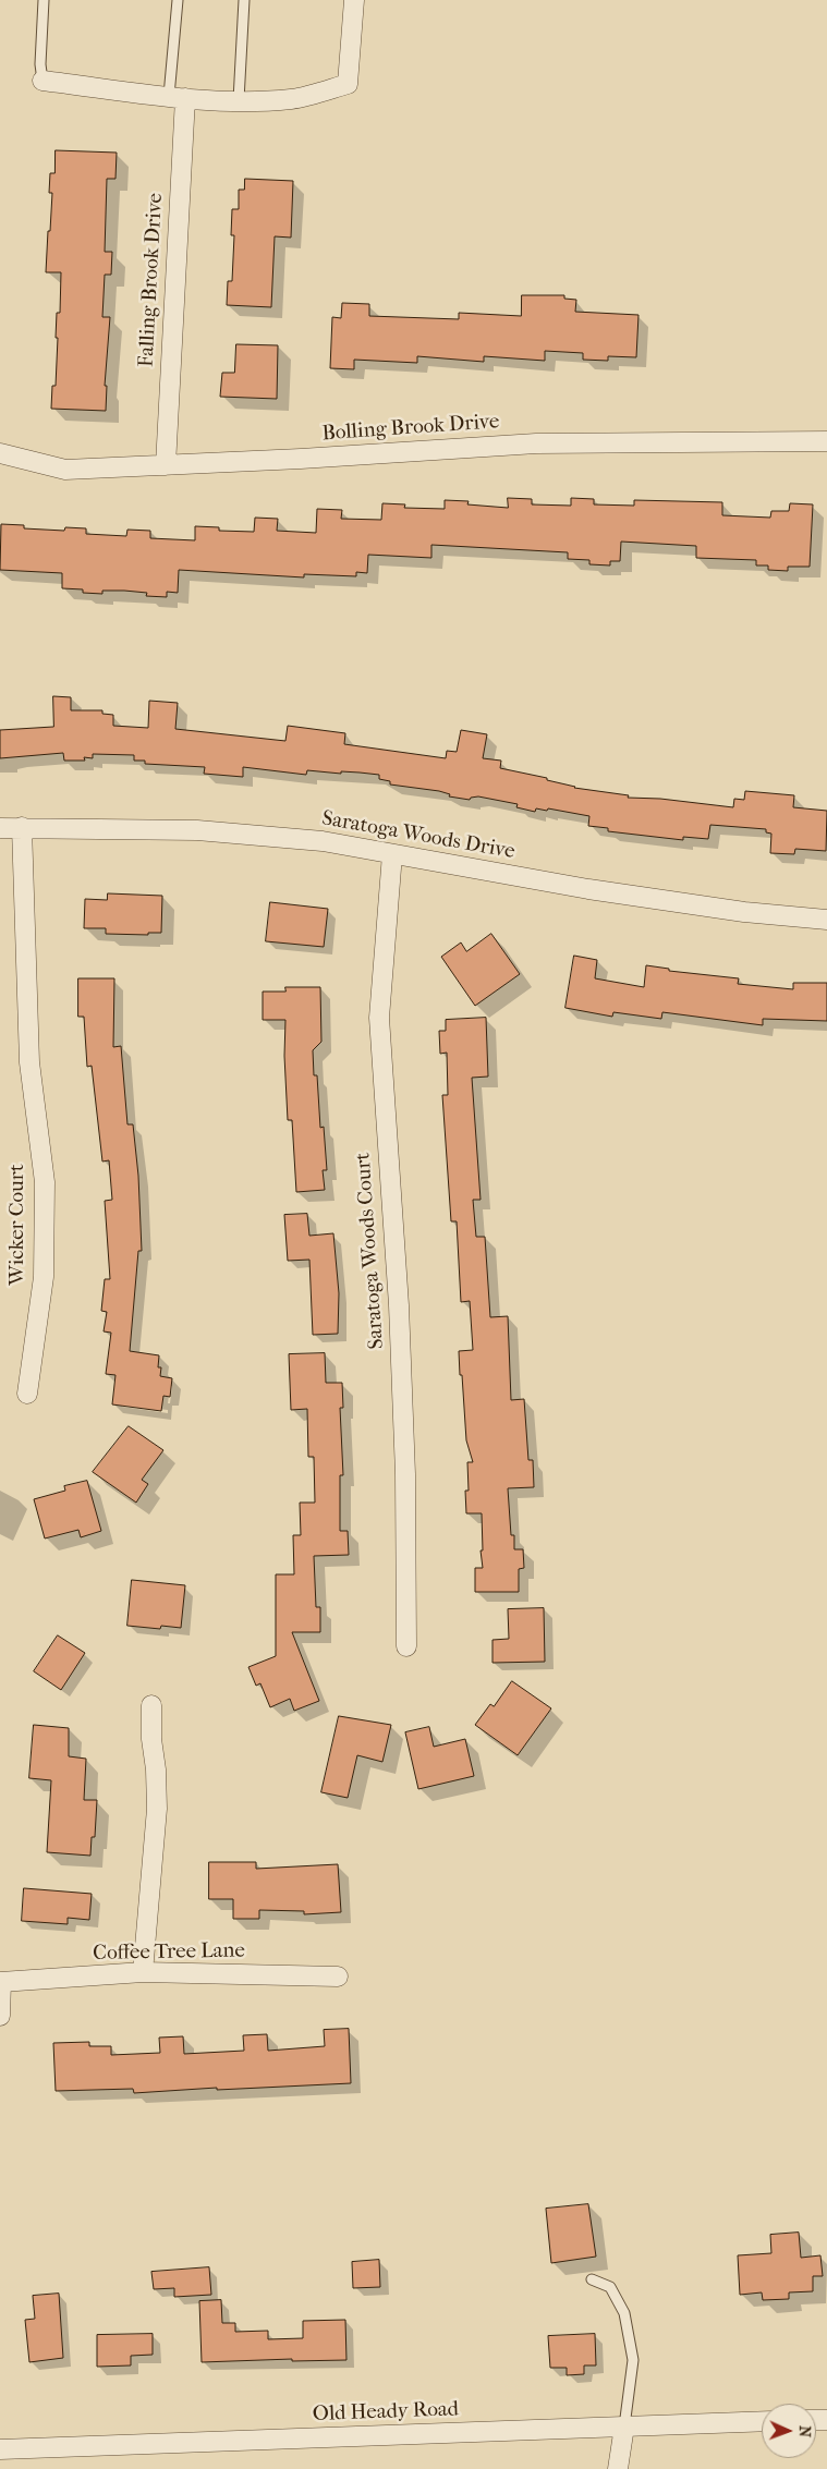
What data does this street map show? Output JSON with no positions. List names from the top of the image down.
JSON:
{
  "streets": {
    "street": [
      "Falling Brook Drive",
      "Bolling Brook Drive",
      "Saratoga Woods Drive",
      "Wicker Court",
      "Saratoga Woods Court",
      "Coffee Tree Lane",
      "Old Heady Road"
    ]
  },
  "crossings": [
    ["Falling Brook Drive", "Bolling Brook Drive"],
    ["Saratoga Woods Drive", "Wicker Court"],
    ["Saratoga Woods Drive", "Saratoga Woods Court"]
  ],
  "north": "right"
}
